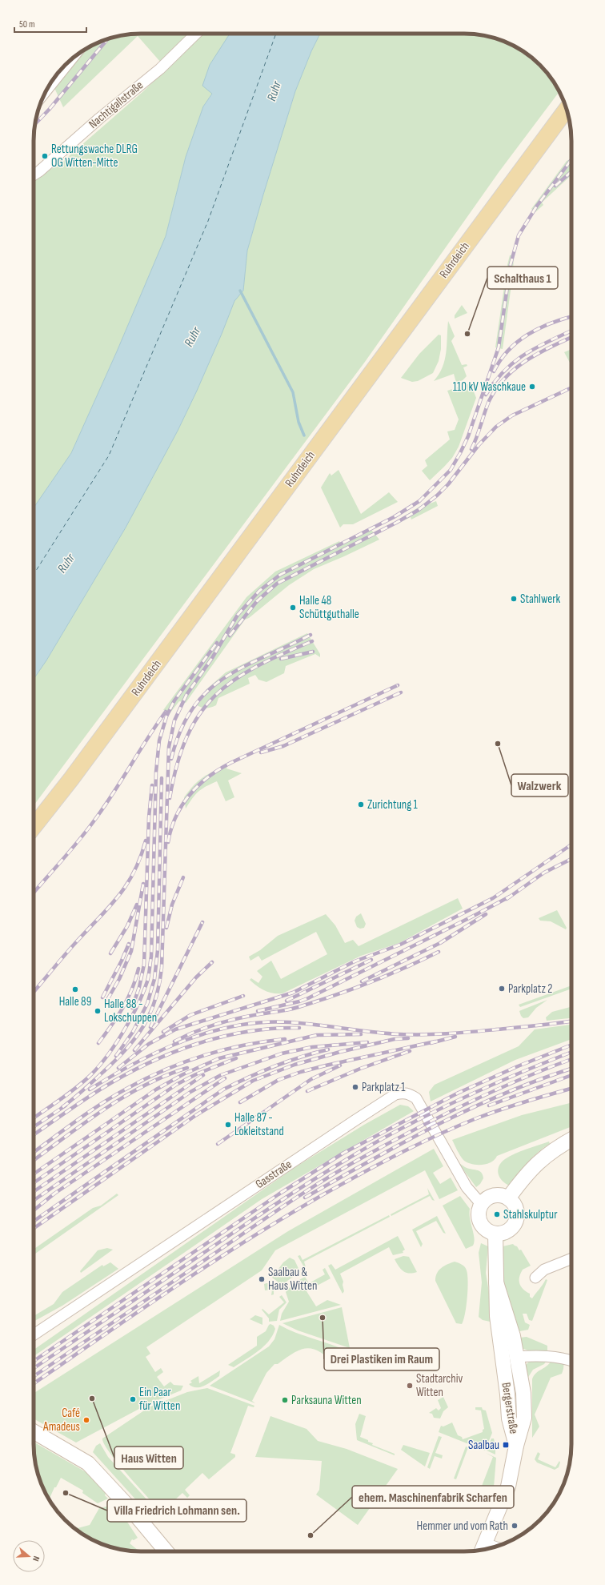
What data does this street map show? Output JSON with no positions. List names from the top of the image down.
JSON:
{
  "streets": {
    "main road": ["Ruhrdeich"],
    "street": ["Nachtigallstraße", "Gasstraße", "Bergerstraße"]
  },
  "crossings": [
    ["Gasstraße", "Bergerstraße"]
  ],
  "water": ["Ruhr"],
  "places": {
    "other": [
      "Rettungswache DLRG OG Witten-Mitte",
      "Schalthaus 1",
      "110 kV Waschkaue",
      "Stahlwerk",
      "Halle 48 Schüttguthalle",
      "Walzwerk",
      "Zurichtung 1",
      "Parkplatz 2",
      "Halle 89",
      "Halle 88 - Lokschuppen",
      "Parkplatz 1",
      "Halle 87 - Lokleitstand",
      "Stahlskulptur",
      "Saalbau & Haus Witten",
      "Drei Plastiken im Raum",
      "Stadtarchiv Witten",
      "Haus Witten",
      "Ein Paar für Witten",
      "Parksauna Witten",
      "Café Amadeus",
      "Villa Friedrich Lohmann sen.",
      "Hemmer und vom Rath",
      "ehem. Maschinenfabrik Scharfen"
    ],
    "transit": ["Saalbau"]
  },
  "scale_bar": "50 m",
  "north": "right"
}
